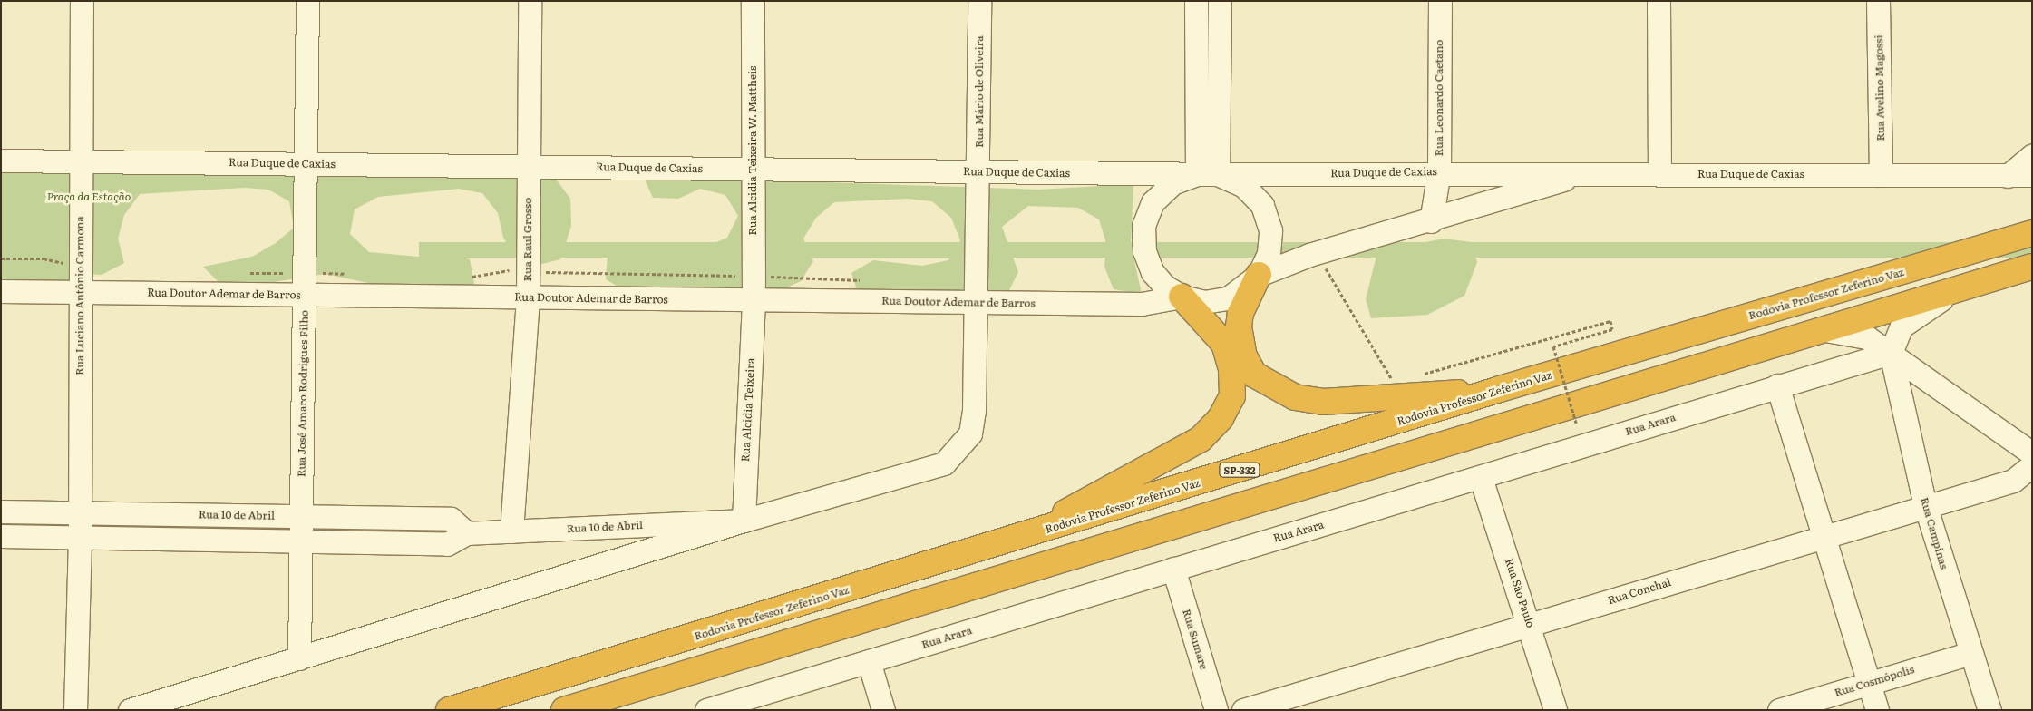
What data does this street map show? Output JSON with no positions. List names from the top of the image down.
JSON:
{
  "streets": {
    "highway": ["Rodovia Professor Zeferino Vaz", "SP-332"],
    "street": [
      "Rua Avelino Magossi",
      "Rua Mário de Oliveira",
      "Rua Leonardo Caetano",
      "Rua Alcidia Teixeira W. Mattheis",
      "Rua Duque de Caxias",
      "Rua Raul Grosso",
      "Rua Doutor Ademar de Barros",
      "Rua Luciano Antônio Carmona",
      "Rua José Amaro Rodrigues Filho",
      "Rua Alcidia Teixeira",
      "Rua Arara",
      "Rua 10 de Abril",
      "Rua Campinas",
      "Rua Conchal",
      "Rua São Paulo",
      "Rua Sumare",
      "Rua Cosmópolis"
    ]
  },
  "crossings": [
    ["Rua Avelino Magossi", "Rua Duque de Caxias"],
    ["Rua Mário de Oliveira", "Rua Duque de Caxias"],
    ["Rua Mário de Oliveira", "Rua Doutor Ademar de Barros"],
    ["Rua Mário de Oliveira", "Rua Alcidia Teixeira"],
    ["Rua Mário de Oliveira", "Rua 10 de Abril"],
    ["Rua Leonardo Caetano", "Rua Duque de Caxias"],
    ["Rua Alcidia Teixeira W. Mattheis", "Rua Duque de Caxias"],
    ["Rua Alcidia Teixeira W. Mattheis", "Rua Doutor Ademar de Barros"],
    ["Rua Alcidia Teixeira W. Mattheis", "Rua Alcidia Teixeira"],
    ["Rua Duque de Caxias", "Rua Raul Grosso"],
    ["Rua Duque de Caxias", "Rua Doutor Ademar de Barros"],
    ["Rua Duque de Caxias", "Rua Luciano Antônio Carmona"],
    ["Rua Duque de Caxias", "Rua José Amaro Rodrigues Filho"],
    ["Rua Raul Grosso", "Rua Doutor Ademar de Barros"],
    ["Rua Raul Grosso", "Rua 10 de Abril"],
    ["Rua Doutor Ademar de Barros", "Rua Luciano Antônio Carmona"],
    ["Rua Doutor Ademar de Barros", "Rua José Amaro Rodrigues Filho"],
    ["Rua Doutor Ademar de Barros", "Rua Alcidia Teixeira"],
    ["Rua Luciano Antônio Carmona", "Rua 10 de Abril"],
    ["Rua José Amaro Rodrigues Filho", "Rua 10 de Abril"],
    ["Rua Alcidia Teixeira", "Rua 10 de Abril"],
    ["Rua Arara", "Rua Campinas"],
    ["Rua Arara", "Rua São Paulo"],
    ["Rua Arara", "Rua Sumare"],
    ["Rua Campinas", "Rua Conchal"],
    ["Rua Campinas", "Rua Cosmópolis"],
    ["Rua Conchal", "Rua São Paulo"]
  ],
  "parks": ["Praça da Estação"]
}
